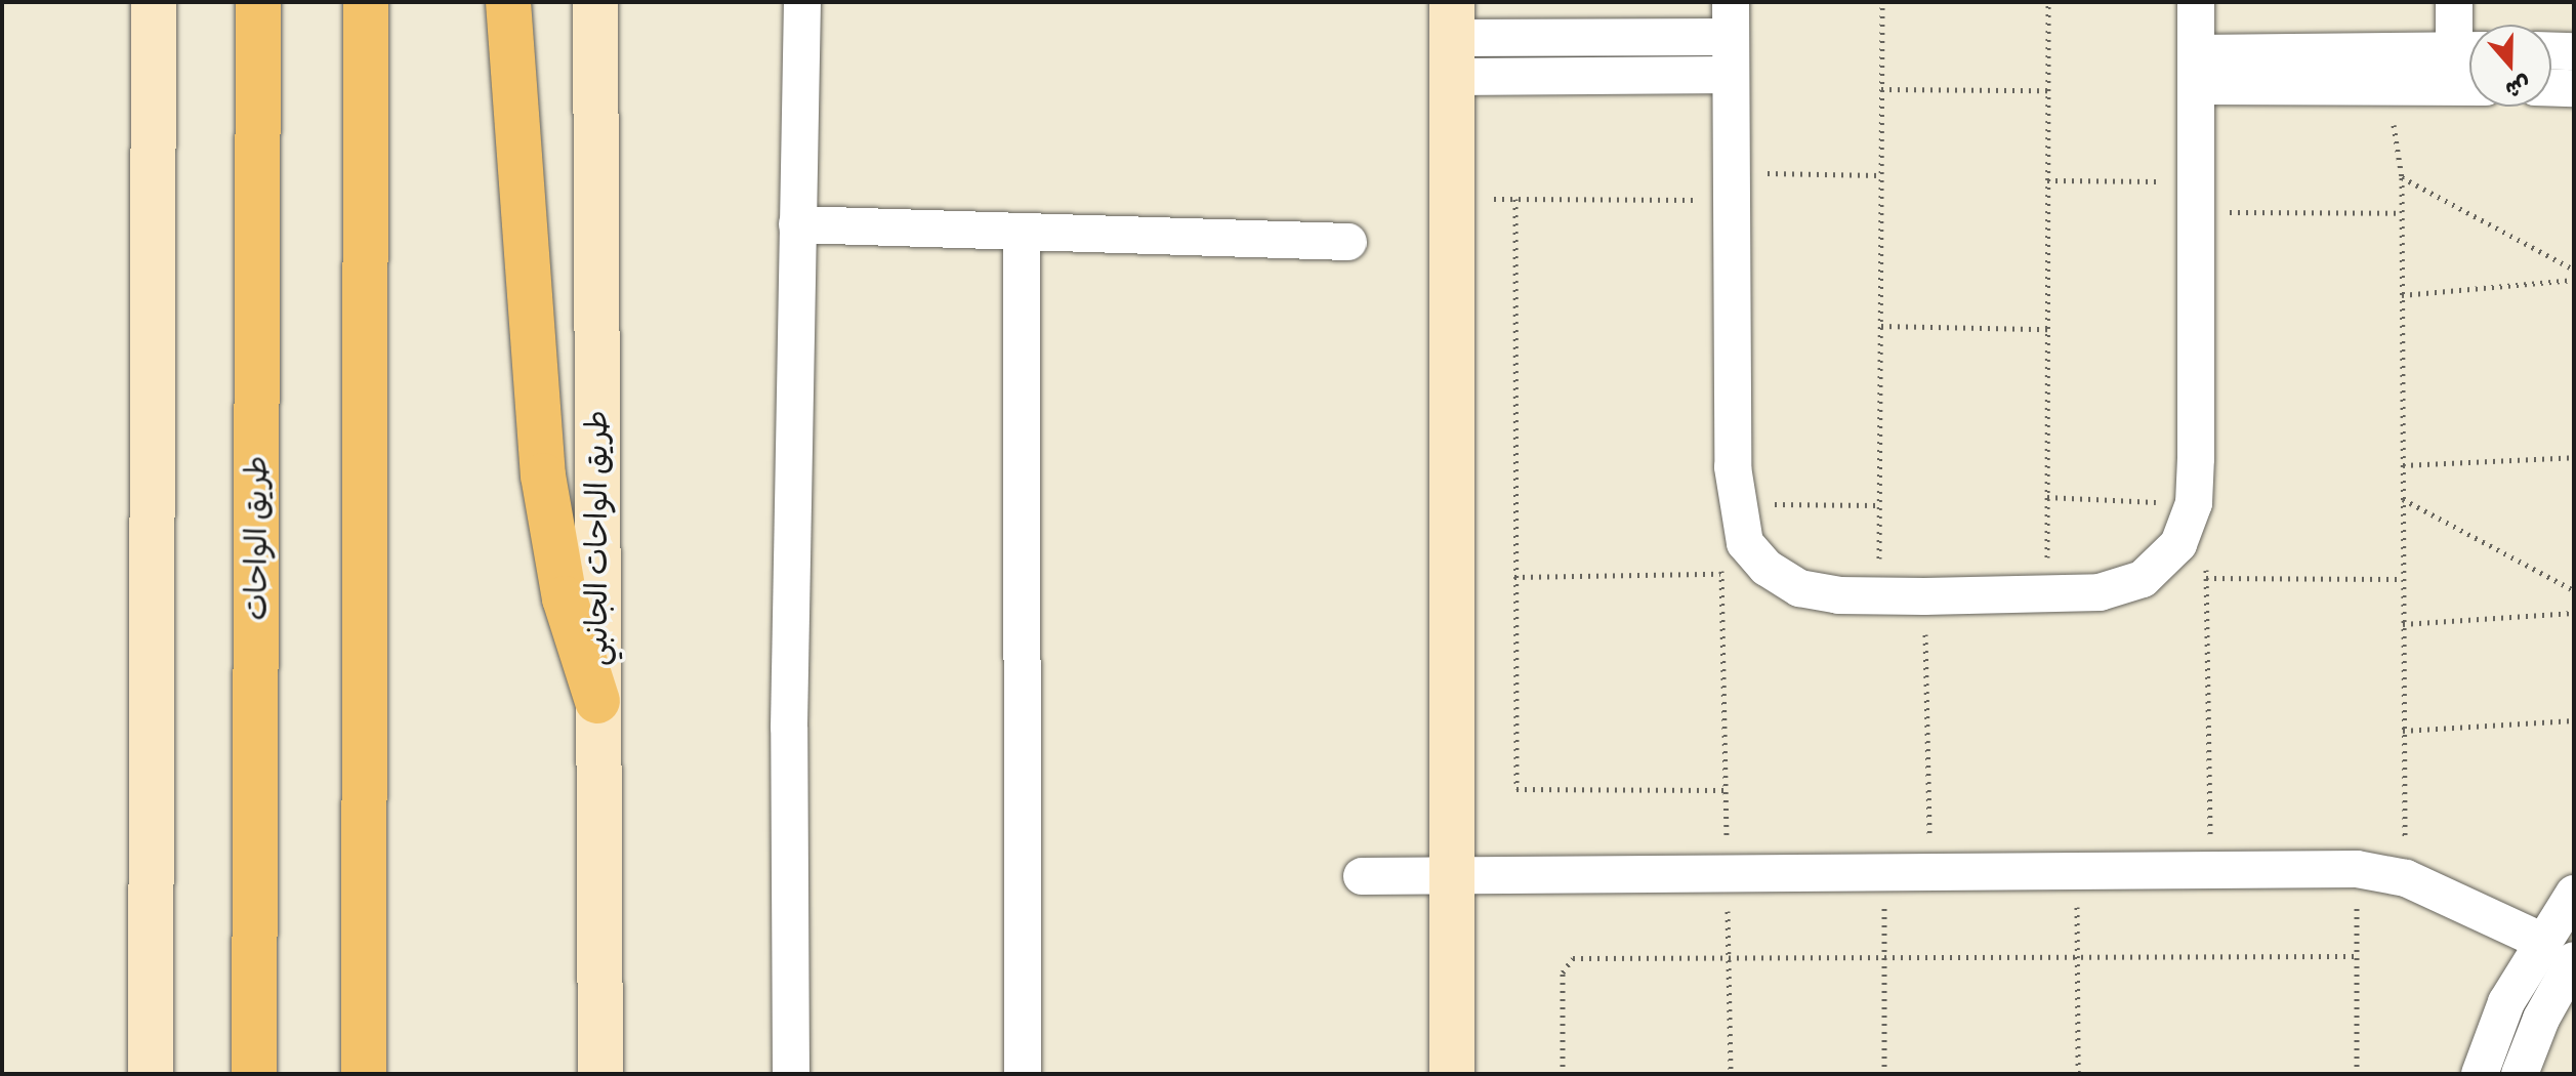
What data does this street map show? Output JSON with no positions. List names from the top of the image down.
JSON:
{
  "streets": {
    "highway": ["طريق الواحات"],
    "street": ["طريق الواحات الجانبي"]
  },
  "north": "bottom"
}
